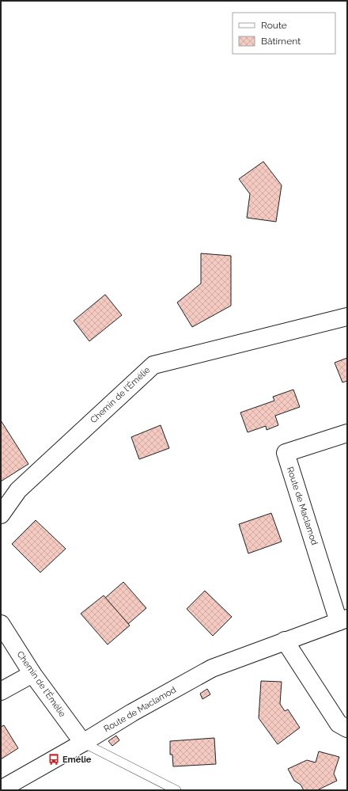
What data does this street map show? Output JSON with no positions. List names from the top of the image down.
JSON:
{
  "streets": {
    "street": ["Chemin de l'Émélie", "Route de Maclamod"]
  },
  "crossings": [
    ["Chemin de l'Émélie", "Route de Maclamod"]
  ],
  "places": {
    "bus stop": ["Emélie"]
  },
  "legend": ["Route", "Bâtiment"]
}
